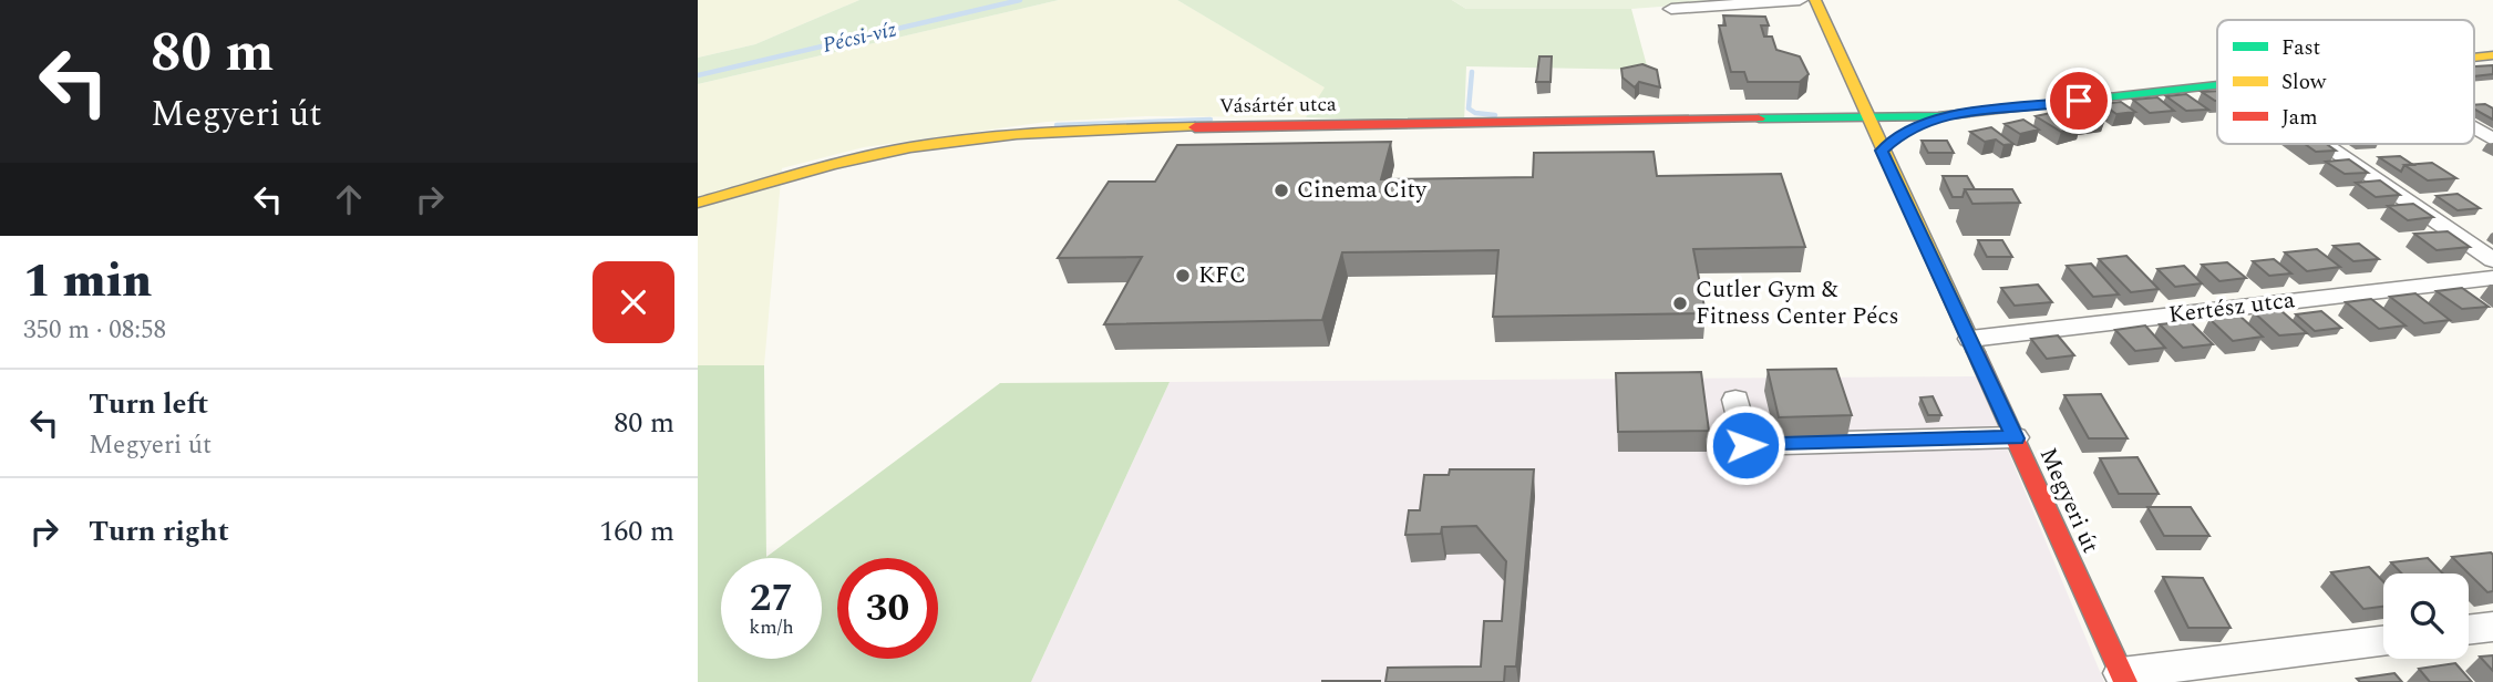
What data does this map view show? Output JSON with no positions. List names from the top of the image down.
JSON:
{
  "streets": {
    "street": ["Vásártér utca", "Kertész utca", "Megyeri út"]
  },
  "crossings": [
    ["Vásártér utca", "Megyeri út"],
    ["Kertész utca", "Megyeri út"]
  ],
  "water": ["Pécsi-víz"],
  "places": ["Cinema City", "KFC", "Cutler Gym & Fitness Center Pécs"],
  "legend": ["Fast", "Slow", "Jam"],
  "page": {
    "turn": ["80 m", "Megyeri út"],
    "heading": ["1 min", "350 m · 08:58"],
    "list": [
      {
        "name": "Turn left",
        "note": "Megyeri út",
        "value": "80 m"
      },
      {
        "name": "Turn right",
        "value": "160 m"
      }
    ],
    "speed": "27 km/h",
    "limit": "30"
  }
}
